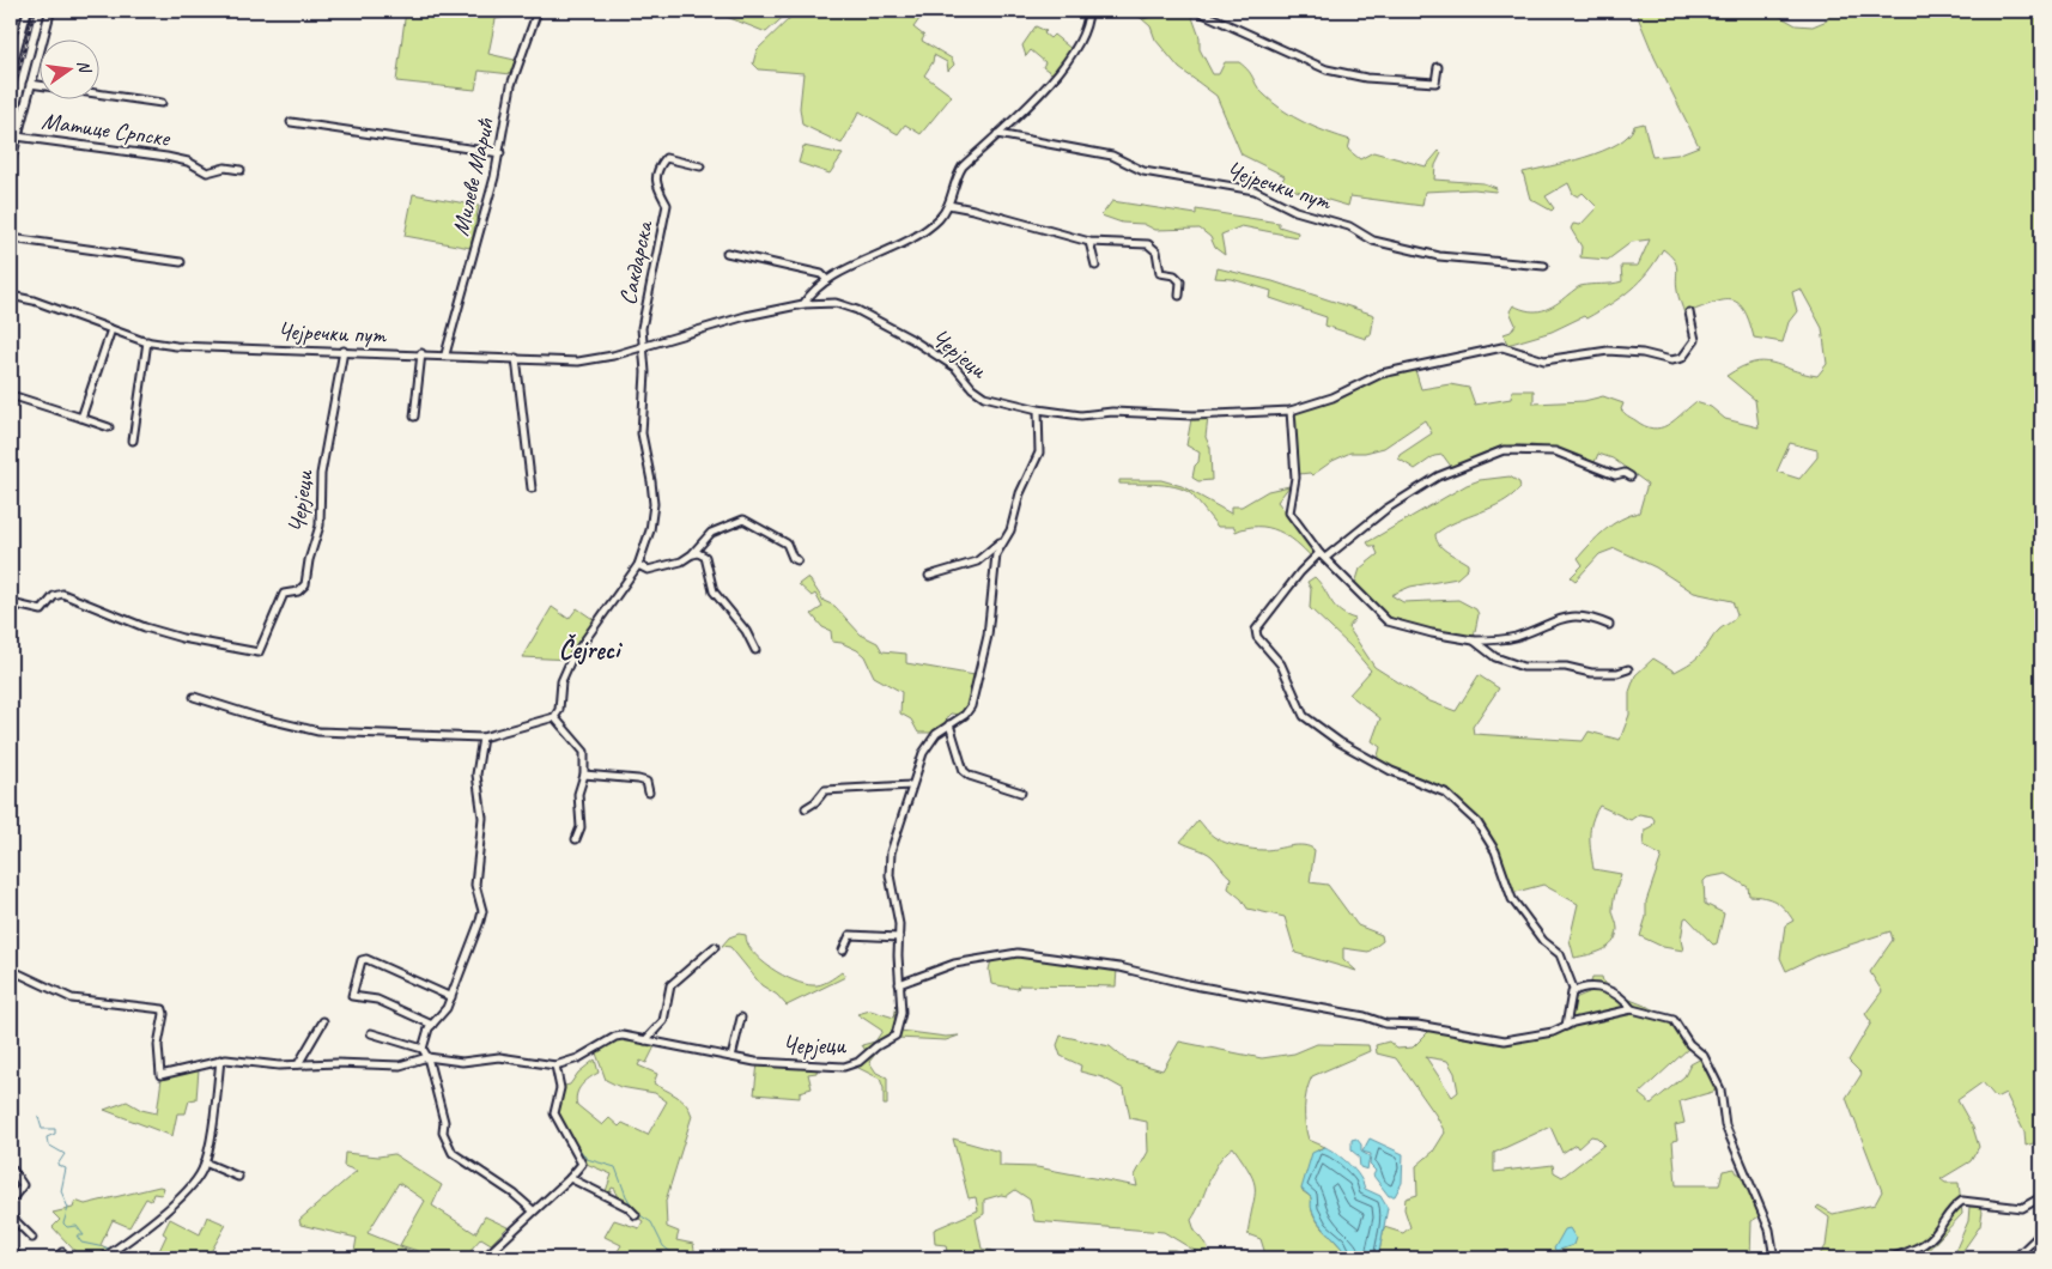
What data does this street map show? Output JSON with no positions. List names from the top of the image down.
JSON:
{
  "streets": {
    "main road": ["Матице Српске"],
    "street": [
      "Милеве Мaрић",
      "Чејречки пут",
      "Сакдарска",
      "Черјеци"
    ]
  },
  "crossings": [
    ["Милеве Мaрић", "Чејречки пут"],
    ["Чејречки пут", "Сакдарска"],
    ["Чејречки пут", "Черјеци"]
  ],
  "districts": ["Čejreci"],
  "north": "right"
}
